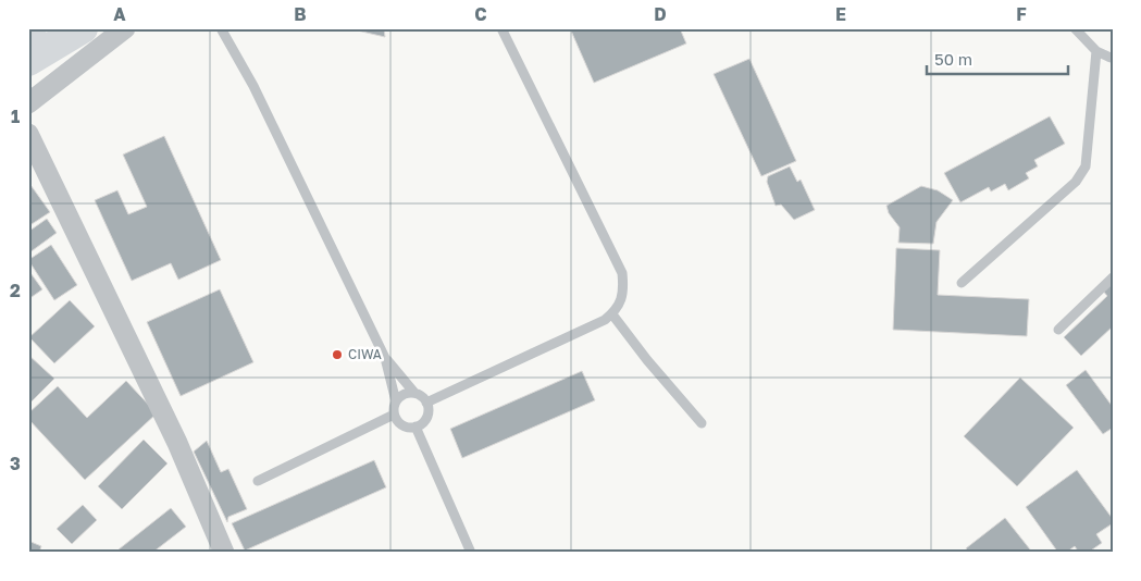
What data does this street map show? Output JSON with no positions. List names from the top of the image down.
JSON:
{
  "places": ["CIWA"],
  "scale_bar": "50 m",
  "grid": {
    "columns": [
      "A",
      "B",
      "C",
      "D",
      "E",
      "F"
    ],
    "rows": ["1", "2", "3"]
  }
}
